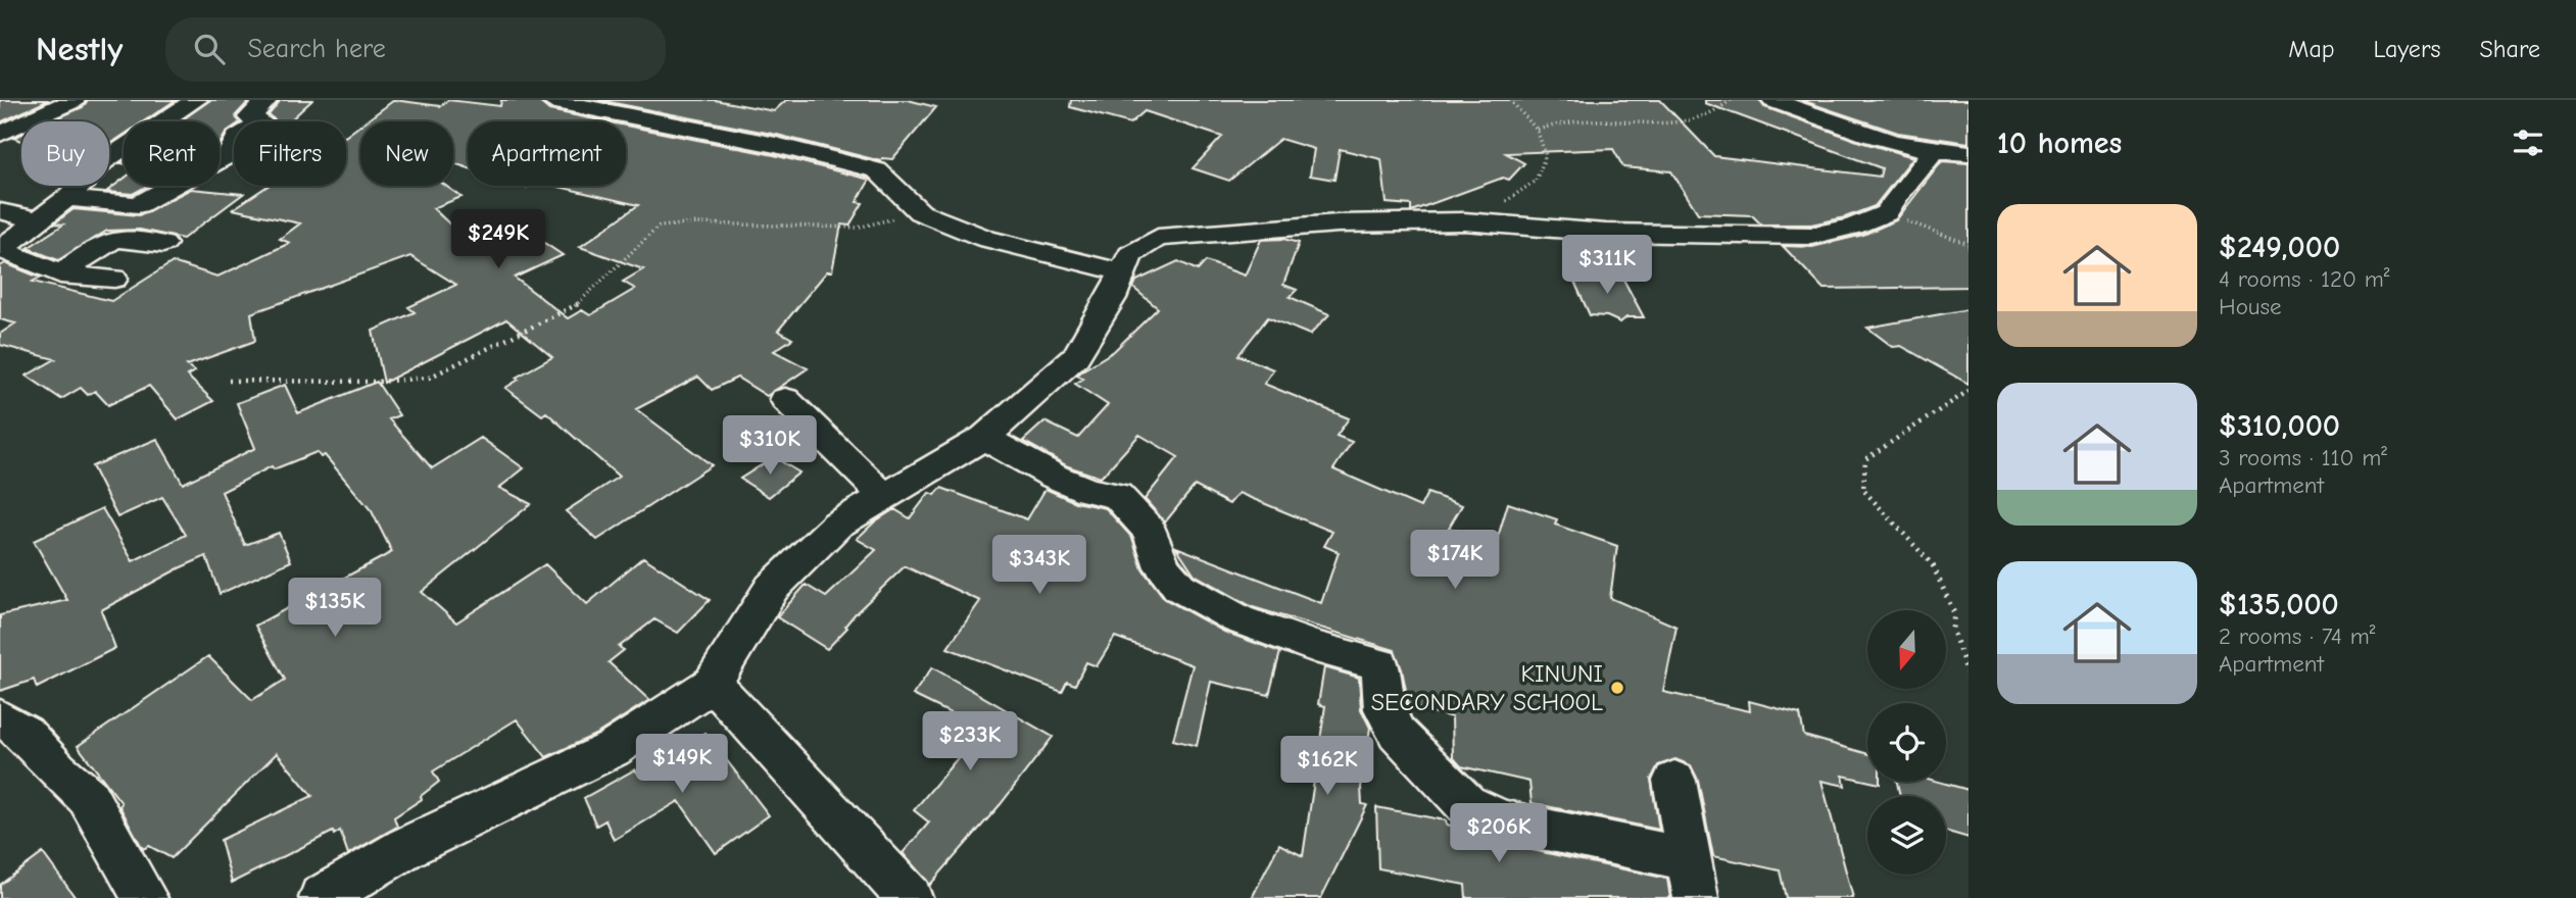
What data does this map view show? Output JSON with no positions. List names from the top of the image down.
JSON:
{
  "places": ["KINUNI SECONDARY SCHOOL"],
  "north": "bottom",
  "page": {
    "header": "Nestly",
    "search": "Search here",
    "nav": ["Map", "Layers", "Share"],
    "heading": "10 homes",
    "chip": [
      "Buy",
      "Rent",
      "Filters",
      "New",
      "Apartment"
    ],
    "list": [
      {
        "name": "$249,000",
        "note": "4 rooms · 120 m² · House"
      },
      {
        "name": "$310,000",
        "note": "3 rooms · 110 m² · Apartment"
      },
      {
        "name": "$135,000",
        "note": "2 rooms · 74 m² · Apartment"
      }
    ],
    "price": [
      "$249K",
      "$311K",
      "$310K",
      "$174K",
      "$343K",
      "$135K",
      "$233K",
      "$149K",
      "$162K",
      "$206K"
    ]
  }
}
